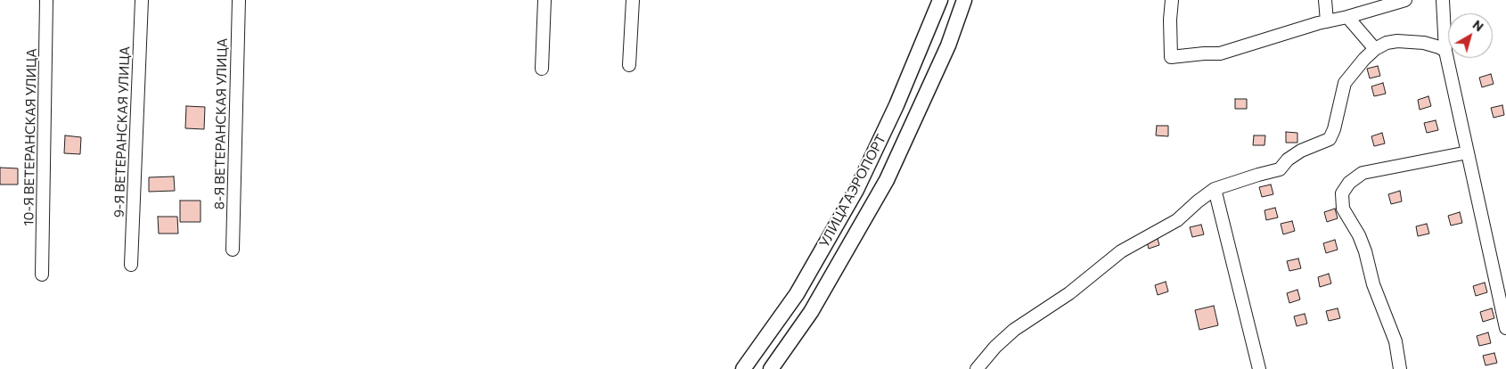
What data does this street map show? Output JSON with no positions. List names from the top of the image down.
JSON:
{
  "streets": {
    "main road": ["УЛИЦА АЭРОПОРТ"],
    "street": ["8-Я ВЕТЕРАНСКАЯ УЛИЦА", "9-Я ВЕТЕРАНСКАЯ УЛИЦА", "10-Я ВЕТЕРАНСКАЯ УЛИЦА"]
  },
  "north": "top right"
}
